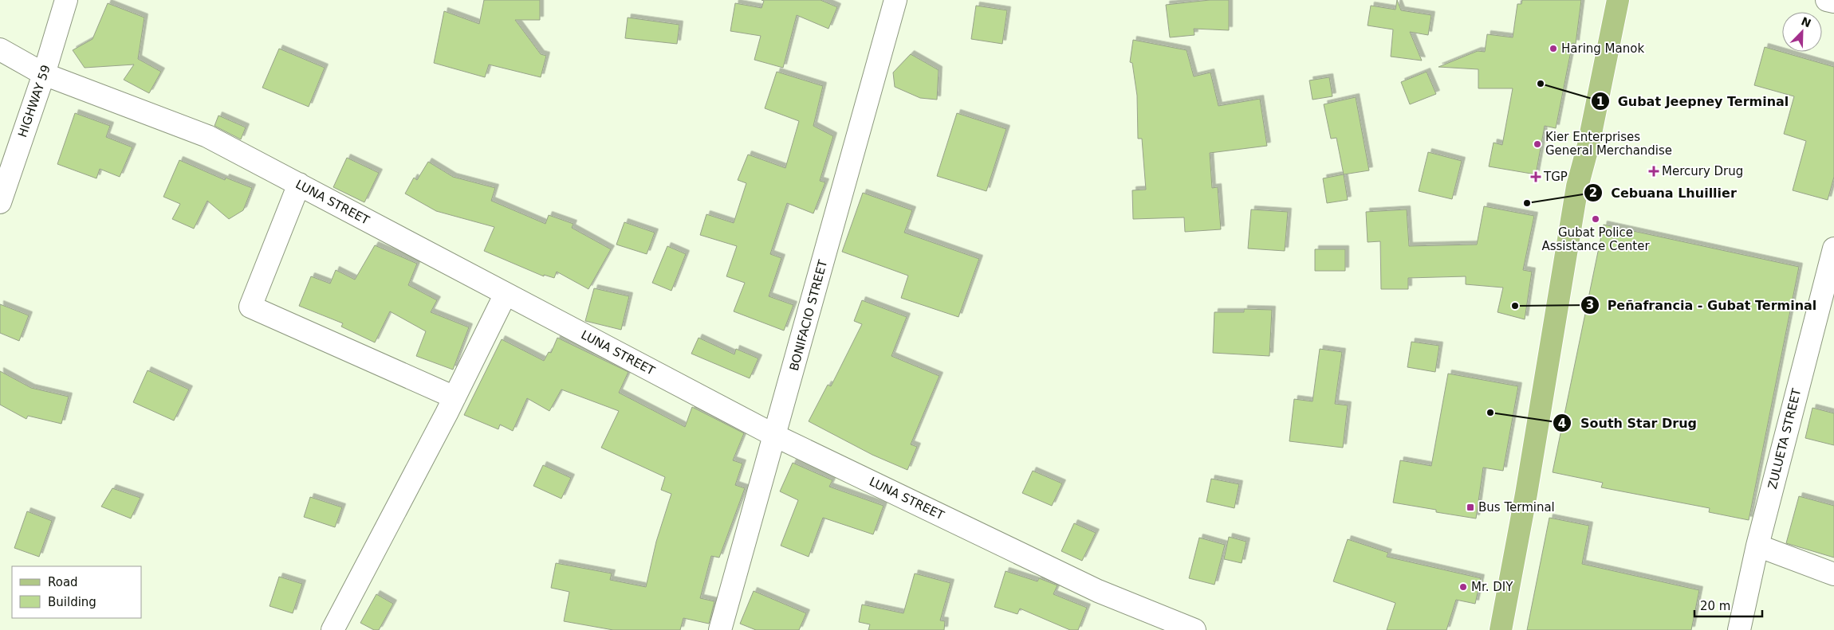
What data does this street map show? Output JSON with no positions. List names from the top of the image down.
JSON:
{
  "streets": {
    "street": [
      "HIGHWAY 59",
      "LUNA STREET",
      "BONIFACIO STREET",
      "ZULUETA STREET"
    ]
  },
  "crossings": [
    ["HIGHWAY 59", "LUNA STREET"],
    ["LUNA STREET", "BONIFACIO STREET"]
  ],
  "places": {
    "other": [
      "Haring Manok",
      "Gubat Jeepney Terminal",
      "Kier Enterprises General Merchandise",
      "Cebuana Lhuillier",
      "Gubat Police Assistance Center",
      "Peñafrancia - Gubat Terminal",
      "South Star Drug",
      "Mr. DIY"
    ],
    "health": ["Mercury Drug", "TGP"],
    "transit": ["Bus Terminal"]
  },
  "legend": ["Road", "Building"],
  "scale_bar": "20 m",
  "north": "top right"
}
